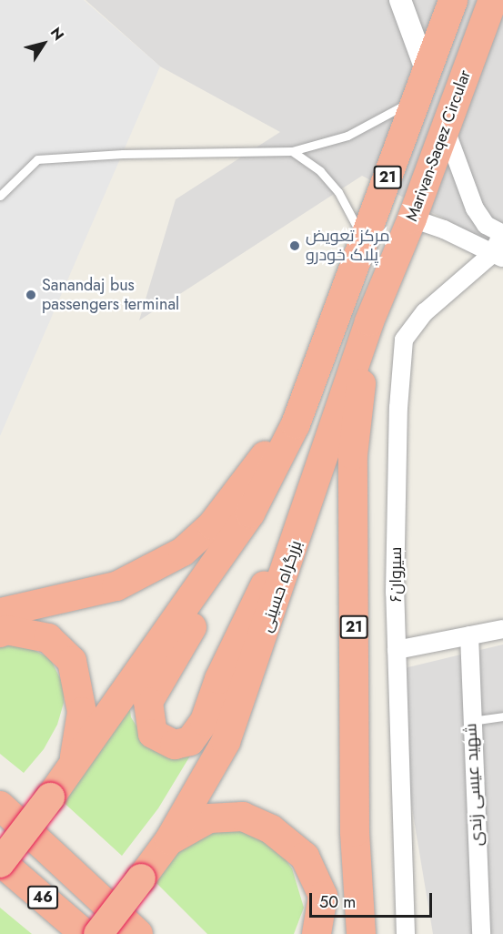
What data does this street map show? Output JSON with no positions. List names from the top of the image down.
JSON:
{
  "streets": {
    "highway": [
      "Marivan-Saqez Circular",
      "21",
      "بزرگراه حسینی",
      "46"
    ],
    "street": ["سیروان۶", "شهید عیسی زندی"]
  },
  "crossings": [
    ["Marivan-Saqez Circular", "21"],
    ["Marivan-Saqez Circular", "بزرگراه حسینی"],
    ["21", "بزرگراه حسینی"],
    ["21", "46"]
  ],
  "places": ["مرکز تعویض پلاک خودرو", "Sanandaj bus passengers terminal"],
  "scale_bar": "50 m",
  "north": "top right"
}
